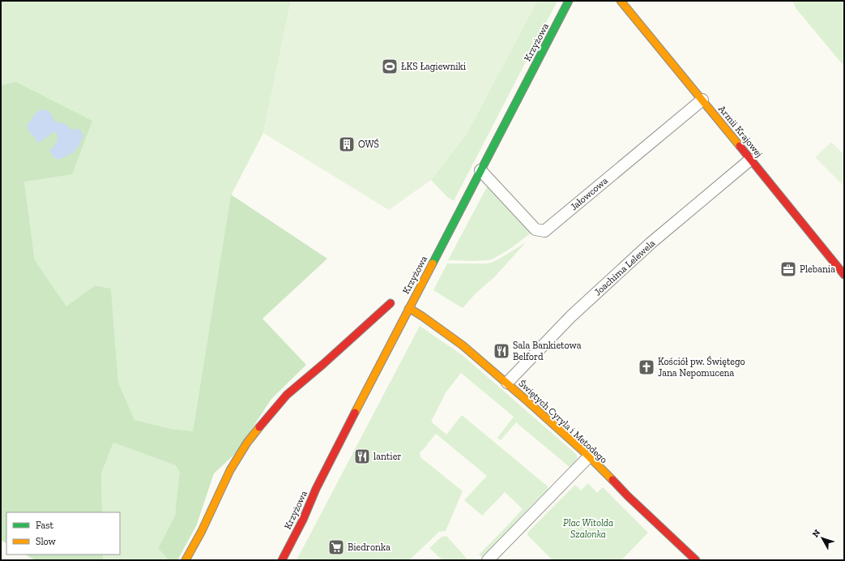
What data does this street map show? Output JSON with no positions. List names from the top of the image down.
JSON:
{
  "streets": {
    "street": [
      "Krzyżowa",
      "Armii Krajowej",
      "Jałowcowa",
      "Joachima Lelewela",
      "Świętych Cyryla i Metodego"
    ]
  },
  "crossings": [
    ["Krzyżowa", "Jałowcowa"],
    ["Krzyżowa", "Świętych Cyryla i Metodego"],
    ["Armii Krajowej", "Jałowcowa"],
    ["Armii Krajowej", "Joachima Lelewela"],
    ["Joachima Lelewela", "Świętych Cyryla i Metodego"]
  ],
  "parks": ["Plac Witolda Szalonka"],
  "places": {
    "sports": ["ŁKS Łagiewniki"],
    "building": ["OWŚ"],
    "office": ["Plebania"],
    "restaurant": ["Sala Bankietowa Belford", "lantier"],
    "church": ["Kościół pw. Świętego Jana Nepomucena"],
    "supermarket": ["Biedronka"]
  },
  "legend": ["Fast", "Slow"],
  "north": "top left"
}
